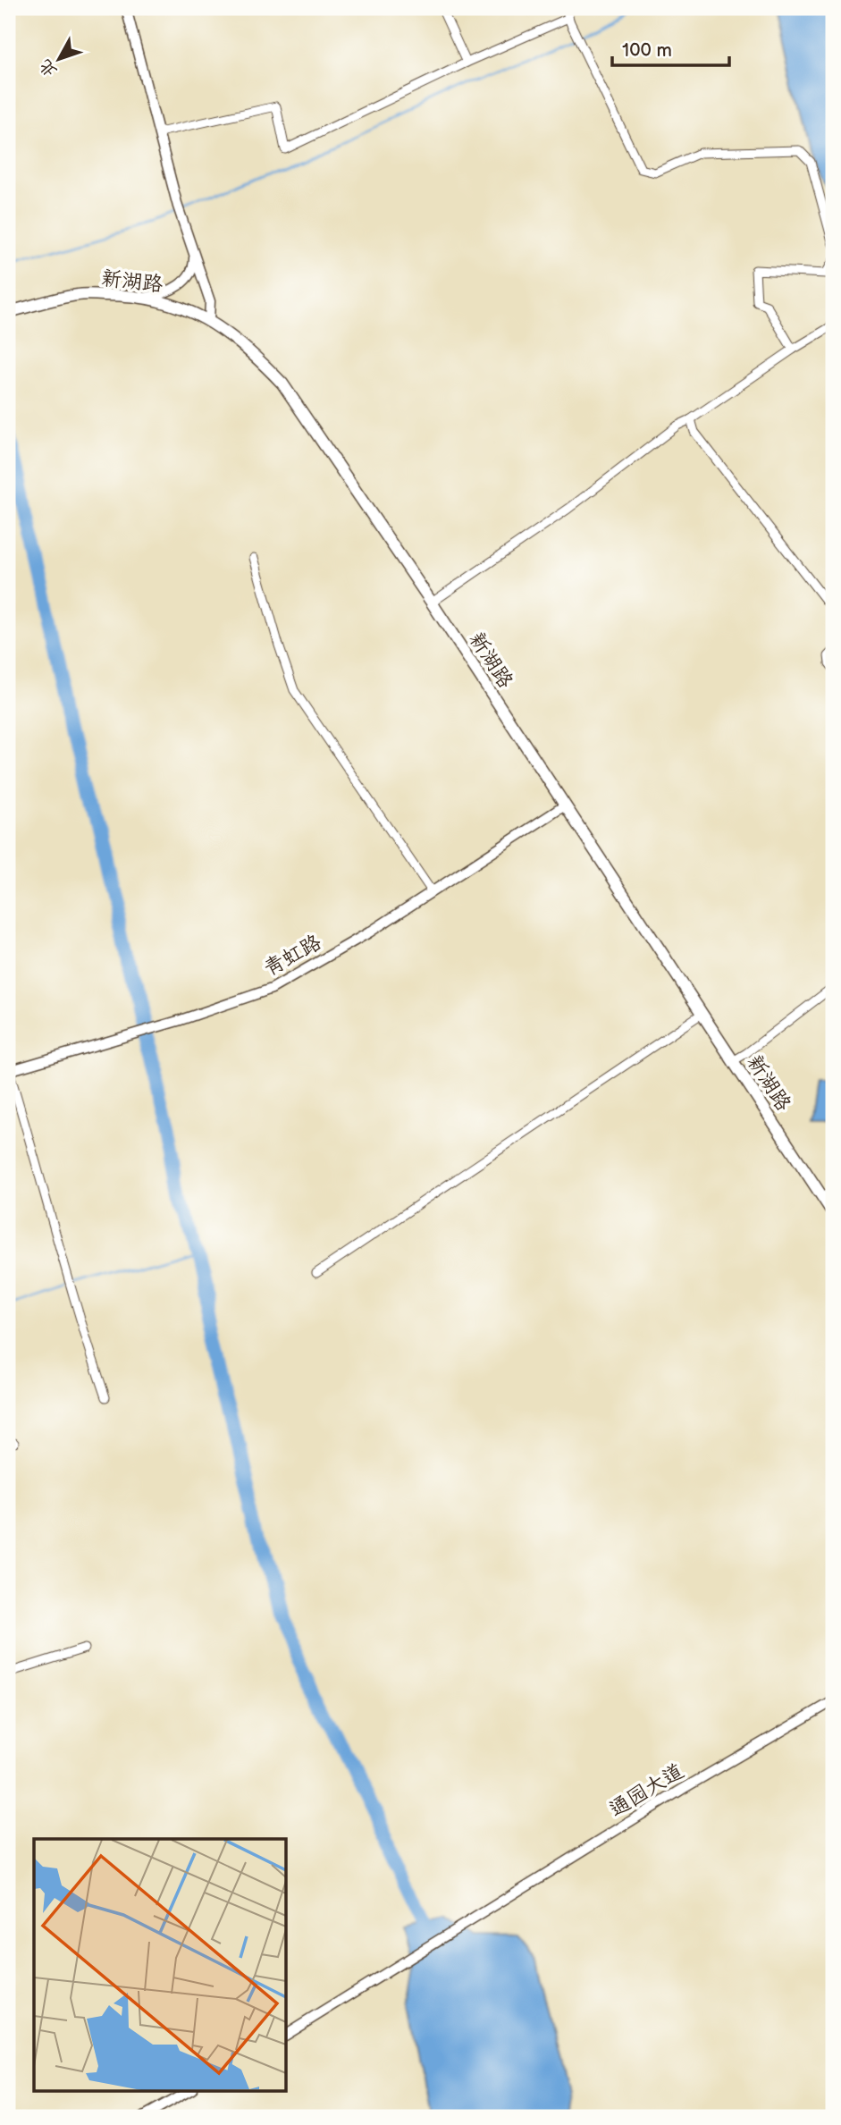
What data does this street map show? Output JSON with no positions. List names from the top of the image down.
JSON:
{
  "streets": {
    "main road": ["新湖路"],
    "street": ["青虹路", "通园大道"]
  },
  "crossings": [
    ["新湖路", "青虹路"]
  ],
  "scale_bar": "100 m",
  "north": "bottom left"
}
